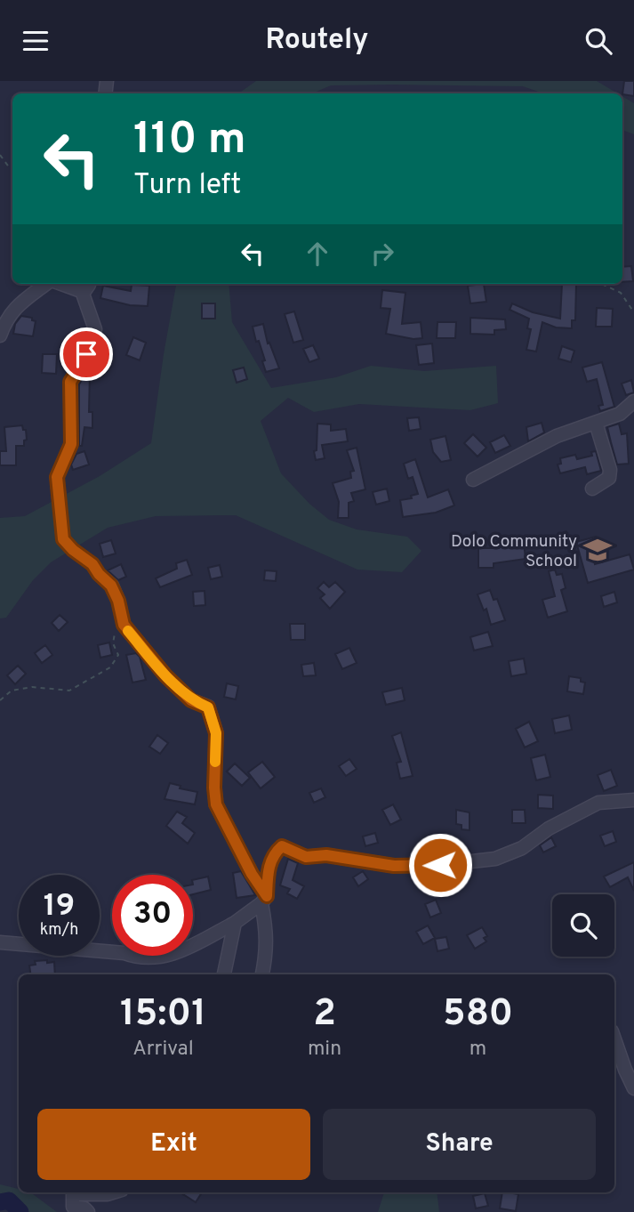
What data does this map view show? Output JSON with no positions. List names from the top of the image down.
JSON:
{
  "places": {
    "school or university": ["Dolo Community School"]
  },
  "page": {
    "header": "Routely",
    "turn": ["110 m", "Turn left"],
    "speed": "19 km/h",
    "limit": "30",
    "eta": [
      "15:01",
      "Arrival",
      "2",
      "min",
      "580",
      "m"
    ],
    "buttons": ["Exit", "Share"]
  }
}
